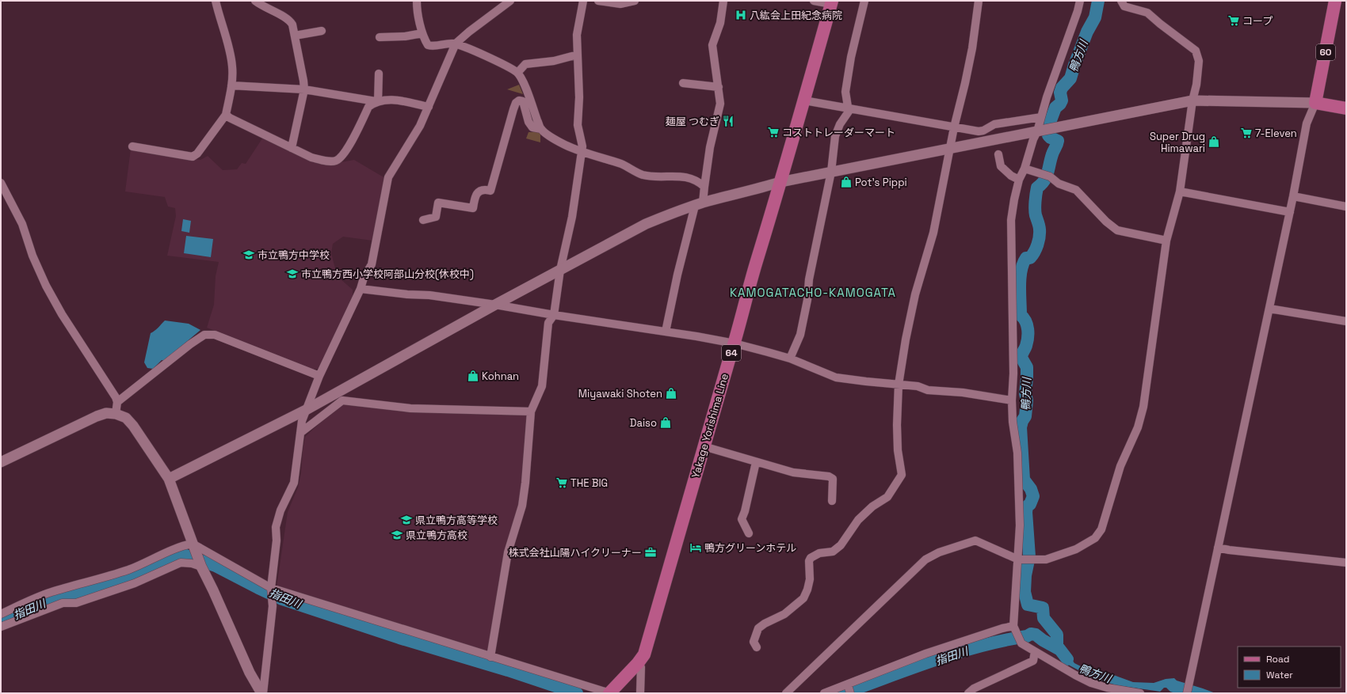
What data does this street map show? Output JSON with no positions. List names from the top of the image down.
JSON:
{
  "streets": {
    "main road": ["60", "64", "Yakage Yorishima Line"]
  },
  "districts": ["KAMOGATACHO-KAMOGATA"],
  "water": ["鴨方川", "指田川"],
  "places": {
    "hospital": ["八紘会上田紀念病院"],
    "supermarket": [
      "コープ",
      "コストトレーダーマート",
      "7-Eleven",
      "THE BIG"
    ],
    "restaurant": ["麺屋 つむぎ"],
    "shop": [
      "Super Drug Himawari",
      "Pot's Pippi",
      "Kohnan",
      "Miyawaki Shoten",
      "Daiso"
    ],
    "school or university": [
      "市立鴨方中学校",
      "市立鴨方西小学校阿部山分校(休校中)",
      "県立鴨方高等学校",
      "県立鴨方高校"
    ],
    "hotel": ["鴨方グリーンホテル"],
    "office": ["株式会社山陽ハイクリーナー"]
  },
  "legend": ["Road", "Water"]
}
